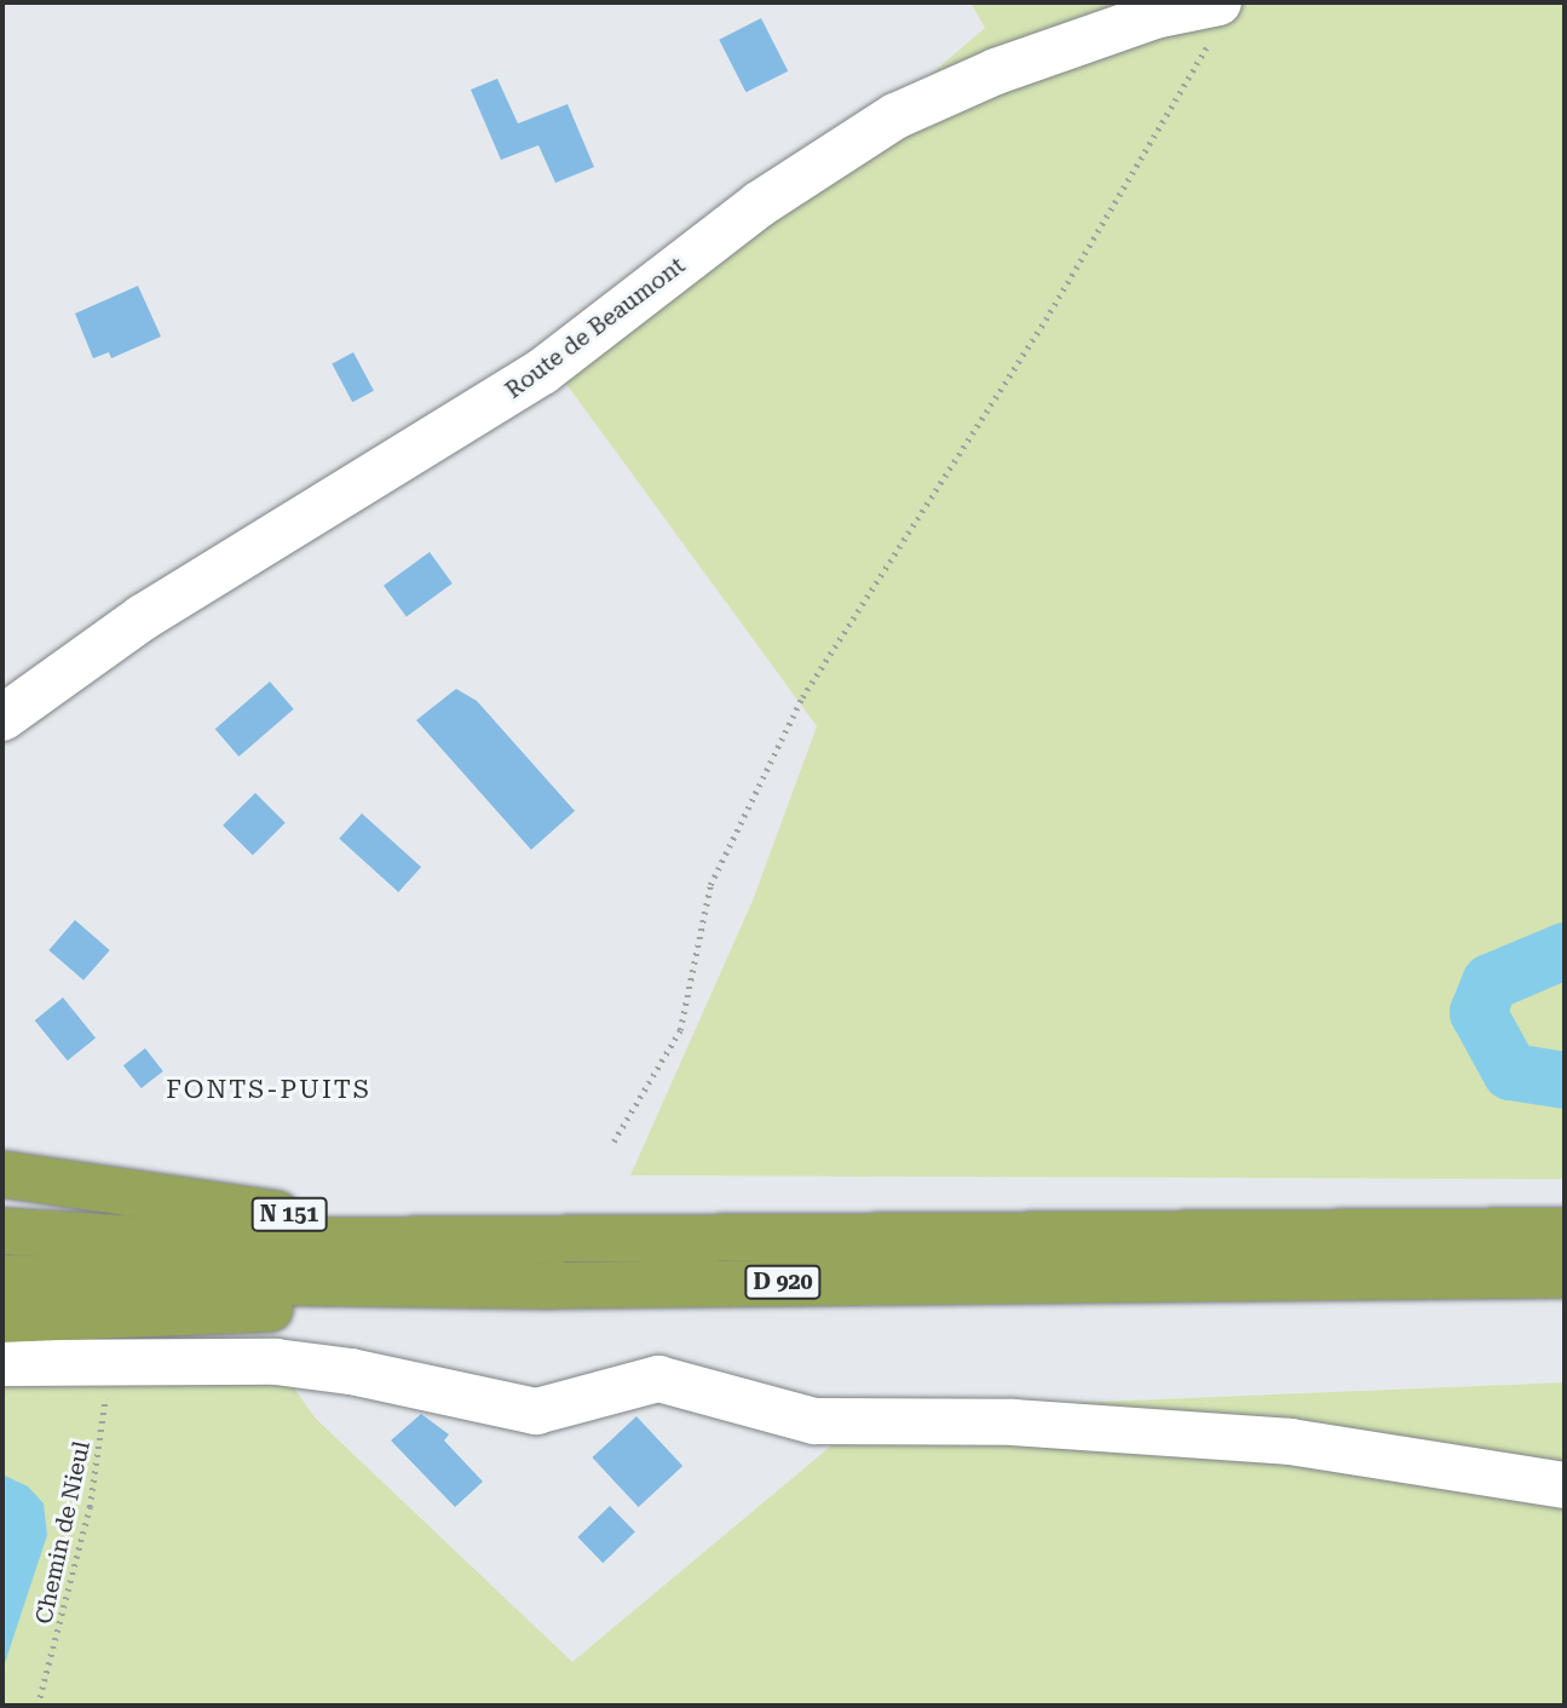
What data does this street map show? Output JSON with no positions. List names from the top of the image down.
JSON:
{
  "streets": {
    "highway": ["N 151", "D 920"],
    "street": ["Route de Beaumont"],
    "path": ["Chemin de Nieul"]
  },
  "crossings": [
    ["N 151", "D 920"]
  ],
  "districts": ["FONTS-PUITS"]
}
